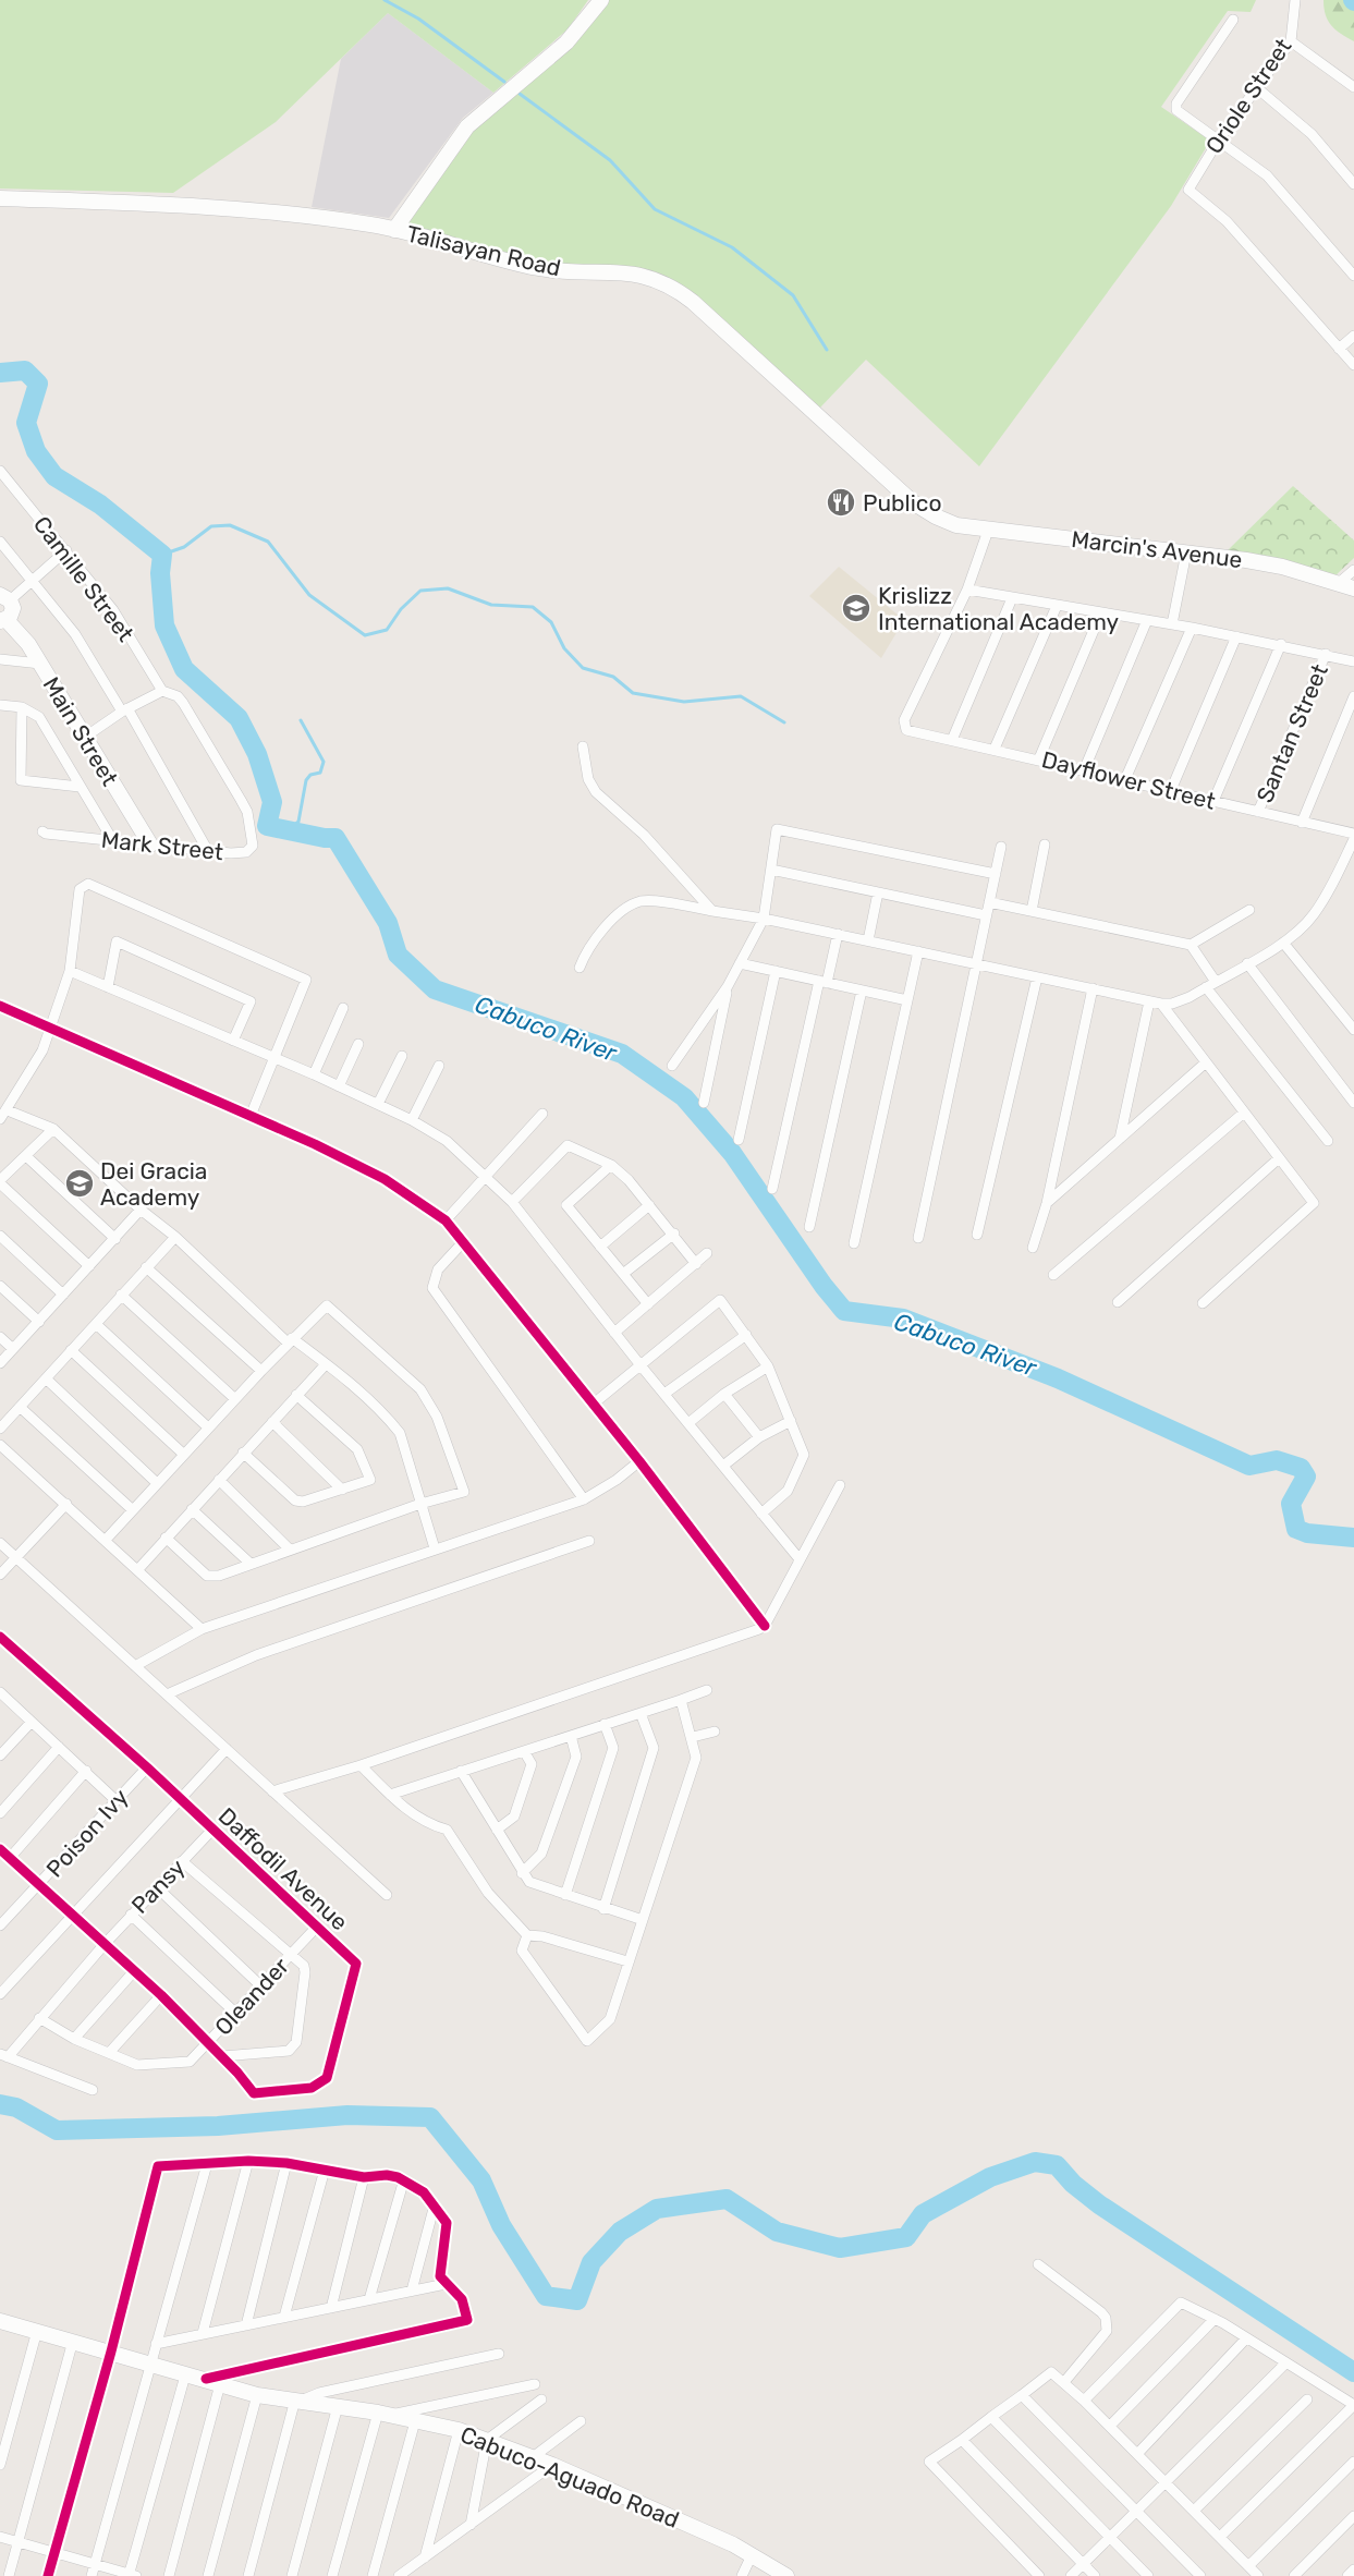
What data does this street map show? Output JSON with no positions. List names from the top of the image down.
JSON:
{
  "streets": {
    "main road": [
      "Talisayan Road",
      "Marcin's Avenue",
      "Main Street",
      "Cabuco-Aguado Road"
    ],
    "street": [
      "Oriole Street",
      "Camille Street",
      "Santan Street",
      "Dayflower Street",
      "Mark Street",
      "Poison Ivy",
      "Daffodil Avenue",
      "Pansy",
      "Oleander"
    ]
  },
  "crossings": [
    ["Talisayan Road", "Marcin's Avenue"],
    ["Camille Street", "Mark Street"],
    ["Main Street", "Mark Street"],
    ["Santan Street", "Dayflower Street"],
    ["Poison Ivy", "Daffodil Avenue"],
    ["Daffodil Avenue", "Pansy"],
    ["Daffodil Avenue", "Oleander"],
    ["Pansy", "Oleander"]
  ],
  "water": ["Cabuco River"],
  "places": {
    "restaurant": ["Publico"],
    "school or university": ["Krislizz International Academy", "Dei Gracia Academy"]
  }
}
